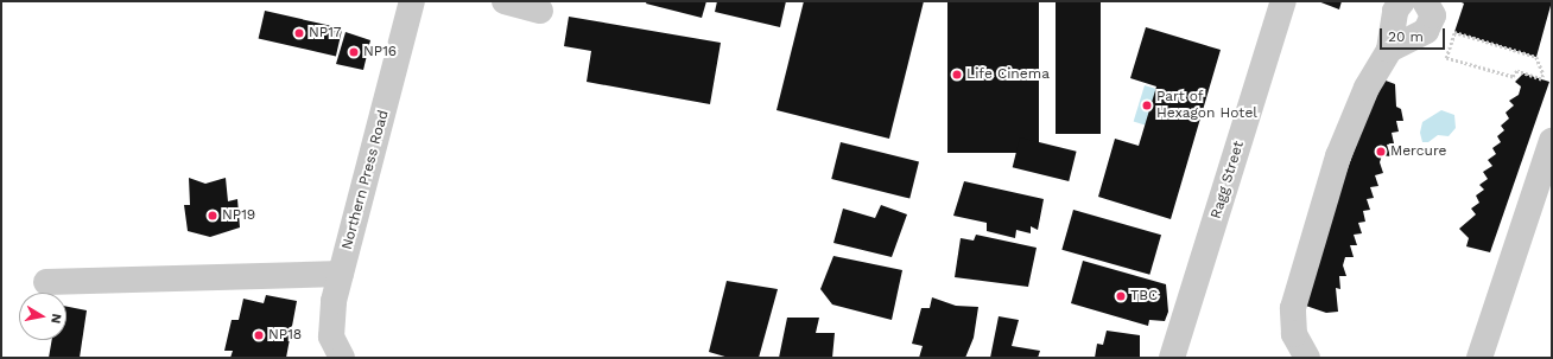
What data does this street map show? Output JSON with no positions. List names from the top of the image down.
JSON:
{
  "streets": {
    "street": ["Northern Press Road", "Ragg Street"]
  },
  "places": [
    "NP17",
    "NP16",
    "Life Cinema",
    "Part of Hexagon Hotel",
    "Mercure",
    "NP19",
    "TBC",
    "NP18"
  ],
  "scale_bar": "20 m",
  "north": "right"
}
